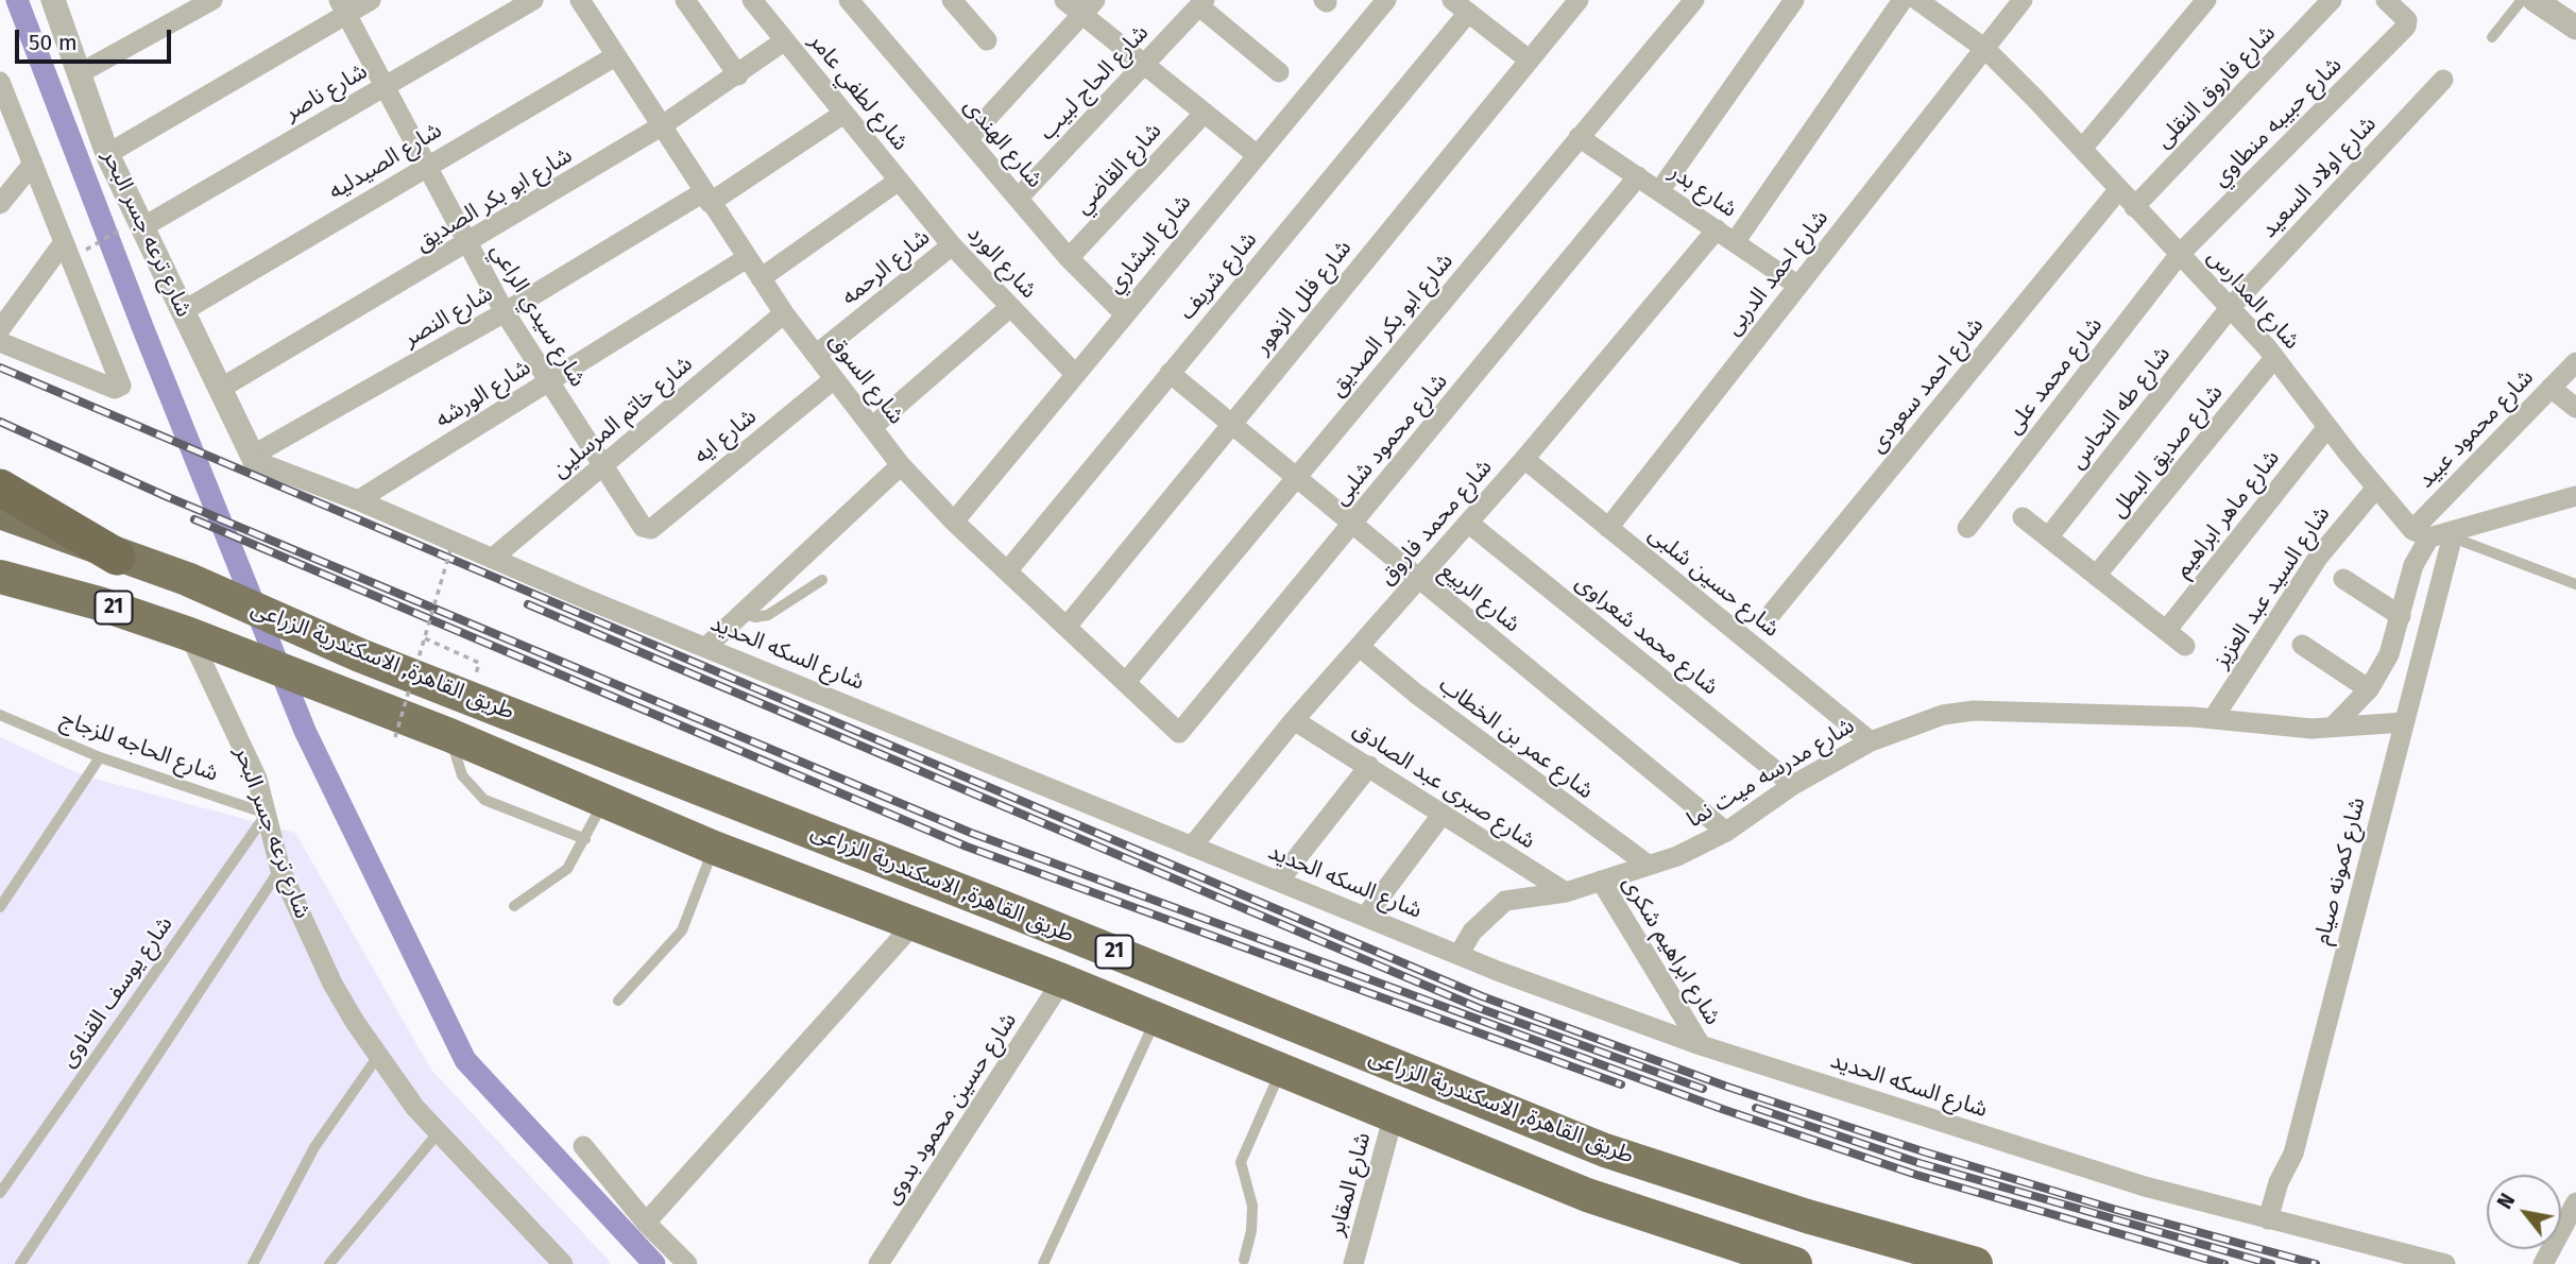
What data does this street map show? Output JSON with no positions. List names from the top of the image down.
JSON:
{
  "streets": {
    "highway": ["21", "طريق القاهرة, الاسكندرية الزراعى"],
    "street": [
      "شارع الحاج لبيب",
      "شارع فاروق النقلى",
      "شارع ناصر",
      "شارع لطفي عامر",
      "شارع حبيبه منطاوي",
      "شارع الهندى",
      "شارع الصيدليه",
      "شارع القاضي",
      "شارع اولاد السعيد",
      "شارع بدر",
      "شارع ابو بكر الصديق",
      "شارع ترعه جسر البحر",
      "شارع البشاري",
      "شارع الورد",
      "شارع الرحمه",
      "شارع احمد الدربى",
      "شارع شريف",
      "شارع فلل الزهور",
      "شارع المدارس",
      "شارع سيدي الراعي",
      "شارع النصر",
      "شارع محمد على",
      "شارع السوق",
      "شارع احمد سعودى",
      "شارع الورشه",
      "شارع طه النحاس",
      "شارع خاتم المرسلين",
      "شارع محمود عبيد",
      "شارع ايه",
      "شارع محمود شلبى",
      "شارع صديق البطل",
      "شارع ماهر ابراهيم",
      "شارع محمد فاروق",
      "شارع حسين شلبى",
      "شارع السيد عبد العزيز",
      "شارع الربيع",
      "شارع محمد شعراوى",
      "شارع السكه الحديد",
      "شارع عمر بن الخطاب",
      "شارع مدرسه ميت نما",
      "شارع صبرى عبد الصادق",
      "شارع كمونه صيام",
      "شارع ابراهيم شكرى",
      "شارع حسين محمود بدوى",
      "شارع المقابر"
    ],
    "lane": ["شارع الحاجه للزجاج", "شارع يوسف القناوى"]
  },
  "crossings": [
    ["شارع الحاج لبيب", "شارع الهندى"],
    ["شارع فاروق النقلى", "شارع المدارس"],
    ["شارع ناصر", "شارع ترعه جسر البحر"],
    ["شارع ناصر", "شارع سيدي الراعي"],
    ["شارع لطفي عامر", "شارع ابو بكر الصديق"],
    ["شارع لطفي عامر", "شارع الورد"],
    ["شارع لطفي عامر", "شارع النصر"],
    ["شارع حبيبه منطاوي", "شارع المدارس"],
    ["شارع حبيبه منطاوي", "شارع محمد على"],
    ["شارع الهندى", "شارع القاضي"],
    ["شارع الهندى", "شارع البشاري"],
    ["شارع الصيدليه", "شارع ترعه جسر البحر"],
    ["شارع الصيدليه", "شارع سيدي الراعي"],
    ["شارع الصيدليه", "شارع السوق"],
    ["شارع اولاد السعيد", "شارع المدارس"],
    ["شارع اولاد السعيد", "شارع طه النحاس"],
    ["شارع بدر", "شارع ابو بكر الصديق"],
    ["شارع بدر", "شارع احمد الدربى"],
    ["شارع بدر", "شارع محمود شلبى"],
    ["شارع بدر", "شارع محمد فاروق"],
    ["شارع ابو بكر الصديق", "شارع ترعه جسر البحر"],
    ["شارع ابو بكر الصديق", "شارع سيدي الراعي"],
    ["شارع ابو بكر الصديق", "شارع السوق"],
    ["شارع ابو بكر الصديق", "شارع الربيع"],
    ["شارع ترعه جسر البحر", "شارع النصر"],
    ["شارع ترعه جسر البحر", "شارع السكه الحديد"],
    ["شارع ترعه جسر البحر", "طريق القاهرة, الاسكندرية الزراعى"],
    ["شارع ترعه جسر البحر", "شارع الحاجه للزجاج"],
    ["شارع ترعه جسر البحر", "شارع يوسف القناوى"],
    ["شارع البشاري", "شارع الورد"],
    ["شارع البشاري", "شارع السوق"],
    ["شارع الورد", "شارع الرحمه"],
    ["شارع الرحمه", "شارع السوق"],
    ["شارع احمد الدربى", "شارع المدارس"],
    ["شارع احمد الدربى", "شارع حسين شلبى"],
    ["شارع شريف", "شارع السوق"],
    ["شارع شريف", "شارع الربيع"],
    ["شارع فلل الزهور", "شارع السوق"],
    ["شارع فلل الزهور", "شارع الربيع"],
    ["شارع المدارس", "شارع محمد على"],
    ["شارع المدارس", "شارع احمد سعودى"],
    ["شارع المدارس", "شارع طه النحاس"],
    ["شارع المدارس", "شارع محمود عبيد"],
    ["شارع المدارس", "شارع صديق البطل"],
    ["شارع المدارس", "شارع ماهر ابراهيم"],
    ["شارع المدارس", "شارع السيد عبد العزيز"],
    ["شارع سيدي الراعي", "شارع النصر"],
    ["شارع سيدي الراعي", "شارع الورشه"],
    ["شارع سيدي الراعي", "شارع خاتم المرسلين"],
    ["شارع سيدي الراعي", "شارع ايه"],
    ["شارع النصر", "شارع السوق"],
    ["شارع النصر", "شارع السكه الحديد"],
    ["شارع السوق", "شارع الورشه"],
    ["شارع السوق", "شارع خاتم المرسلين"],
    ["شارع السوق", "شارع ايه"],
    ["شارع السوق", "شارع محمود شلبى"],
    ["شارع الورشه", "شارع السكه الحديد"],
    ["شارع خاتم المرسلين", "شارع السكه الحديد"],
    ["شارع محمود عبيد", "شارع مدرسه ميت نما"],
    ["شارع محمود شلبى", "شارع الربيع"],
    ["شارع محمد فاروق", "شارع حسين شلبى"],
    ["شارع محمد فاروق", "شارع الربيع"],
    ["شارع محمد فاروق", "شارع محمد شعراوى"],
    ["شارع محمد فاروق", "شارع السكه الحديد"],
    ["شارع محمد فاروق", "شارع عمر بن الخطاب"],
    ["شارع محمد فاروق", "شارع صبرى عبد الصادق"],
    ["شارع حسين شلبى", "شارع مدرسه ميت نما"],
    ["شارع السيد عبد العزيز", "شارع مدرسه ميت نما"],
    ["شارع الربيع", "شارع مدرسه ميت نما"],
    ["شارع محمد شعراوى", "شارع مدرسه ميت نما"],
    ["شارع السكه الحديد", "شارع مدرسه ميت نما"],
    ["شارع السكه الحديد", "شارع كمونه صيام"],
    ["شارع السكه الحديد", "شارع ابراهيم شكرى"],
    ["طريق القاهرة, الاسكندرية الزراعى", "شارع حسين محمود بدوى"],
    ["طريق القاهرة, الاسكندرية الزراعى", "شارع المقابر"],
    ["شارع عمر بن الخطاب", "شارع مدرسه ميت نما"],
    ["شارع الحاجه للزجاج", "شارع يوسف القناوى"],
    ["شارع مدرسه ميت نما", "شارع صبرى عبد الصادق"],
    ["شارع مدرسه ميت نما", "شارع كمونه صيام"],
    ["شارع مدرسه ميت نما", "شارع ابراهيم شكرى"]
  ],
  "scale_bar": "50 m",
  "north": "top left"
}
